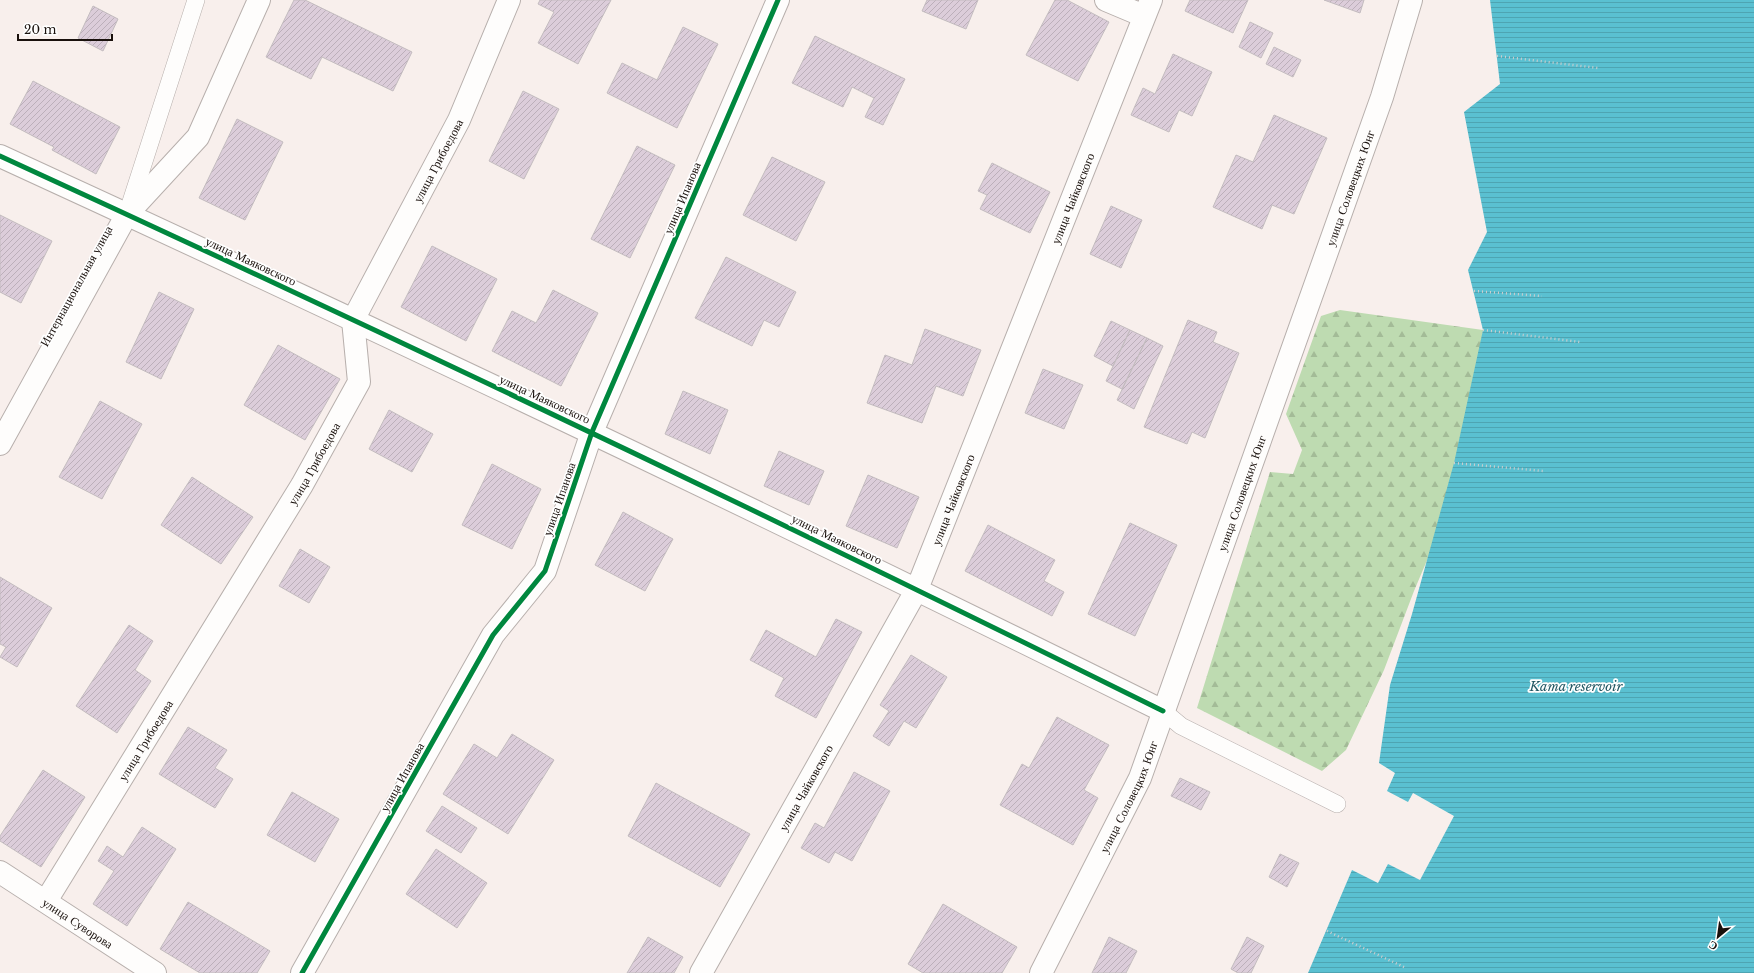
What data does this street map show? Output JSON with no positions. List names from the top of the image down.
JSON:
{
  "streets": {
    "street": [
      "улица Грибоедова",
      "улица Соловецких Юнг",
      "улица Ипанова",
      "улица Чайковского",
      "улица Маяковского",
      "Интернациональная улица",
      "улица Суворова"
    ]
  },
  "crossings": [
    ["улица Грибоедова", "улица Маяковского"],
    ["улица Грибоедова", "улица Суворова"],
    ["улица Соловецких Юнг", "улица Маяковского"],
    ["улица Ипанова", "улица Маяковского"],
    ["улица Чайковского", "улица Маяковского"],
    ["улица Маяковского", "Интернациональная улица"]
  ],
  "water": ["Kama reservoir"],
  "scale_bar": "20 m",
  "north": "bottom left"
}
